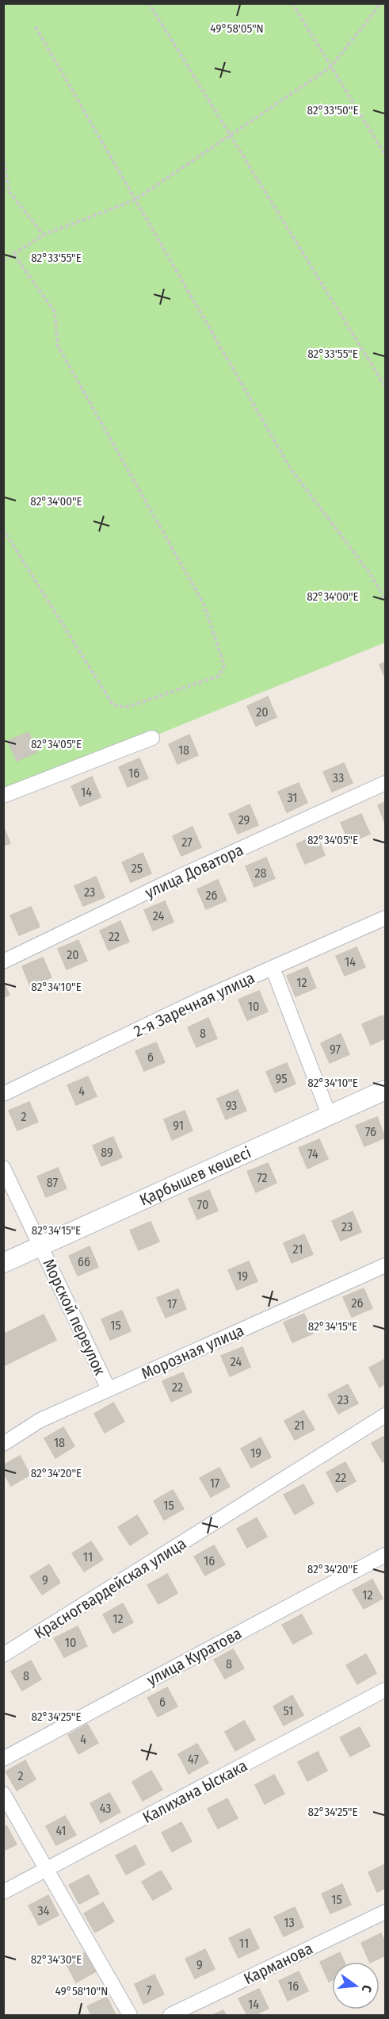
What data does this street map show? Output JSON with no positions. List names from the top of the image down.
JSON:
{
  "streets": {
    "main road": ["Қарбышев көшесі"],
    "street": [
      "улица Доватора",
      "2-я Заречная улица",
      "Морской переулок",
      "Морозная улица",
      "Красногвардейская улица",
      "улица Куратова",
      "Калихана Ыскака",
      "Карманова"
    ]
  },
  "crossings": [
    ["Қарбышев көшесі", "Морской переулок"],
    ["Морской переулок", "Морозная улица"]
  ],
  "house_numbers": [
    "20",
    "18",
    "16",
    "33",
    "14",
    "31",
    "29",
    "27",
    "25",
    "28",
    "23",
    "26",
    "24",
    "22",
    "20",
    "14",
    "12",
    "10",
    "8",
    "97",
    "6",
    "95",
    "4",
    "93",
    "2",
    "91",
    "76",
    "89",
    "74",
    "72",
    "87",
    "70",
    "23",
    "21",
    "66",
    "19",
    "26",
    "17",
    "15",
    "24",
    "22",
    "23",
    "21",
    "18",
    "19",
    "22",
    "17",
    "15",
    "11",
    "16",
    "9",
    "12",
    "12",
    "10",
    "8",
    "8",
    "6",
    "51",
    "4",
    "47",
    "2",
    "43",
    "41",
    "15",
    "34",
    "13",
    "11",
    "9",
    "16",
    "7",
    "14"
  ],
  "north": "right",
  "coordinates": [
    "49°58'05\"N",
    "82°33'50\"E",
    "82°33'55\"E",
    "82°34'00\"E",
    "82°34'05\"E",
    "82°34'10\"E",
    "82°34'15\"E",
    "82°34'20\"E",
    "82°34'25\"E",
    "82°34'30\"E",
    "49°58'10\"N"
  ]
}
